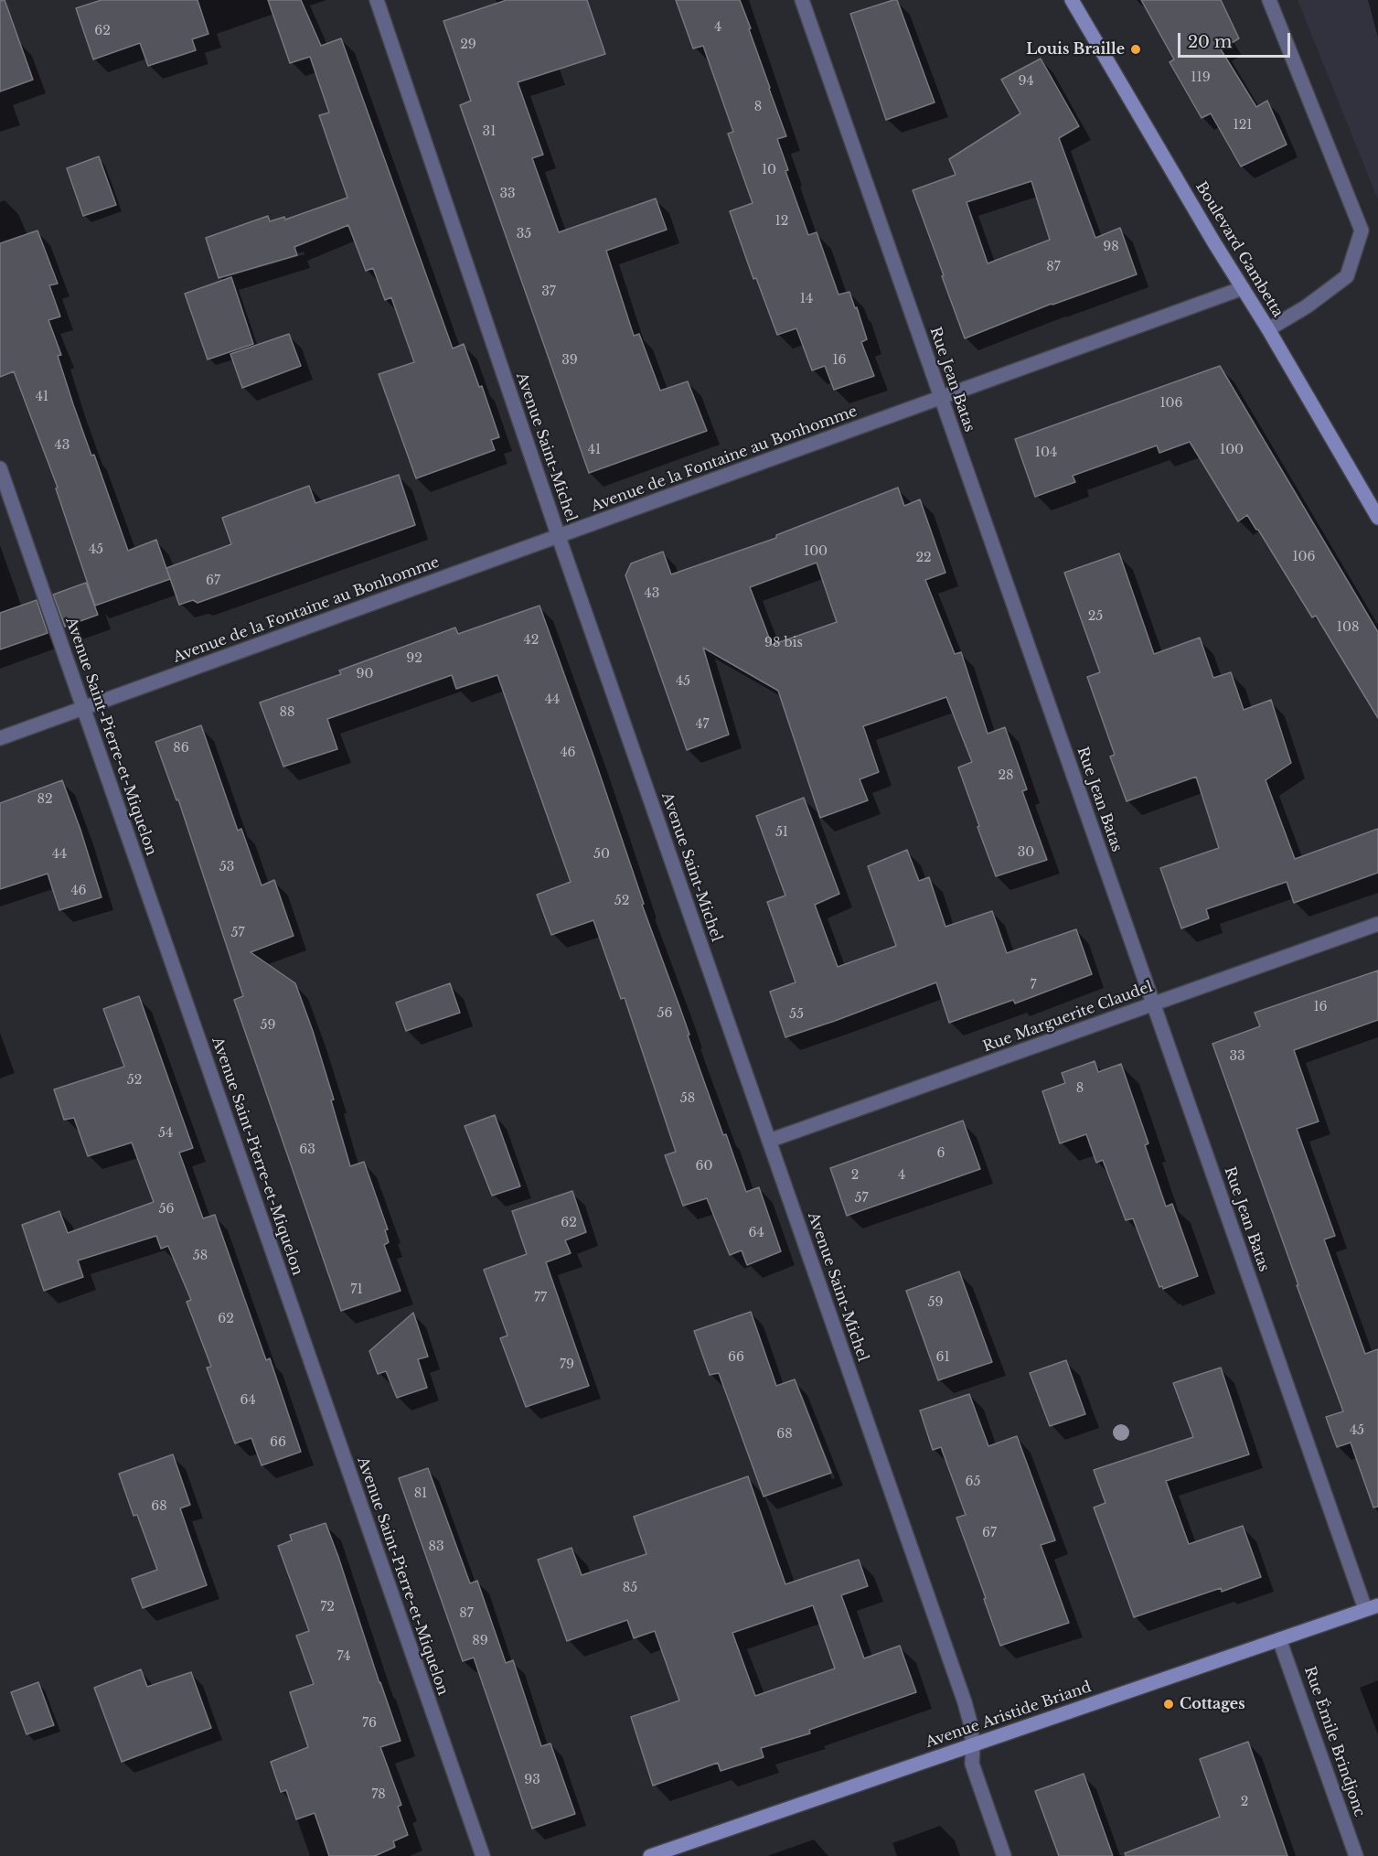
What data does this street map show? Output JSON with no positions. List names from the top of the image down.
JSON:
{
  "streets": {
    "main road": ["Boulevard Gambetta", "Avenue Aristide Briand"],
    "street": [
      "Rue Jean Batas",
      "Avenue Saint-Michel",
      "Avenue de la Fontaine au Bonhomme",
      "Avenue Saint-Pierre-et-Miquelon",
      "Rue Marguerite Claudel",
      "Rue Émile Brindjonc"
    ]
  },
  "crossings": [
    ["Boulevard Gambetta", "Avenue de la Fontaine au Bonhomme"],
    ["Rue Jean Batas", "Avenue de la Fontaine au Bonhomme"],
    ["Rue Jean Batas", "Rue Marguerite Claudel"],
    ["Rue Jean Batas", "Avenue Aristide Briand"],
    ["Avenue Saint-Michel", "Avenue de la Fontaine au Bonhomme"],
    ["Avenue Saint-Michel", "Rue Marguerite Claudel"],
    ["Avenue Saint-Michel", "Avenue Aristide Briand"],
    ["Avenue de la Fontaine au Bonhomme", "Avenue Saint-Pierre-et-Miquelon"],
    ["Avenue Aristide Briand", "Rue Émile Brindjonc"]
  ],
  "places": ["Louis Braille", "Cottages"],
  "house_numbers": [
    "4",
    "62",
    "29",
    "119",
    "94",
    "8",
    "121",
    "31",
    "10",
    "33",
    "12",
    "35",
    "98",
    "87",
    "37",
    "14",
    "39",
    "16",
    "41",
    "106",
    "43",
    "41",
    "100",
    "104",
    "45",
    "100",
    "106",
    "22",
    "67",
    "43",
    "25",
    "108",
    "42",
    "98 bis",
    "92",
    "90",
    "45",
    "44",
    "88",
    "47",
    "86",
    "46",
    "28",
    "82",
    "51",
    "30",
    "44",
    "50",
    "53",
    "46",
    "52",
    "57",
    "7",
    "16",
    "56",
    "55",
    "59",
    "33",
    "52",
    "8",
    "58",
    "54",
    "63",
    "6",
    "60",
    "2",
    "4",
    "57",
    "56",
    "62",
    "64",
    "58",
    "71",
    "77",
    "59",
    "62",
    "66",
    "61",
    "79",
    "64",
    "45",
    "68",
    "66",
    "65",
    "81",
    "68",
    "67",
    "83",
    "85",
    "72",
    "87",
    "89",
    "74",
    "76",
    "93",
    "78",
    "2"
  ],
  "scale_bar": "20 m"
}
